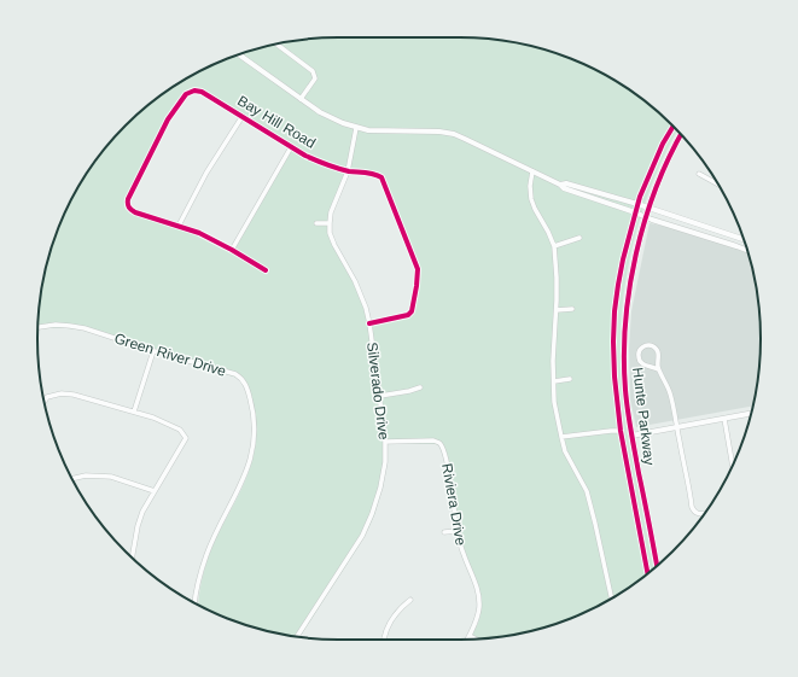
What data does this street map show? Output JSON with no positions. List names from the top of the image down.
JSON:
{
  "streets": {
    "main road": ["Hunte Parkway"],
    "street": [
      "Bay Hill Road",
      "Green River Drive",
      "Silverado Drive",
      "Riviera Drive"
    ]
  },
  "crossings": [
    ["Bay Hill Road", "Silverado Drive"],
    ["Silverado Drive", "Riviera Drive"]
  ]
}
